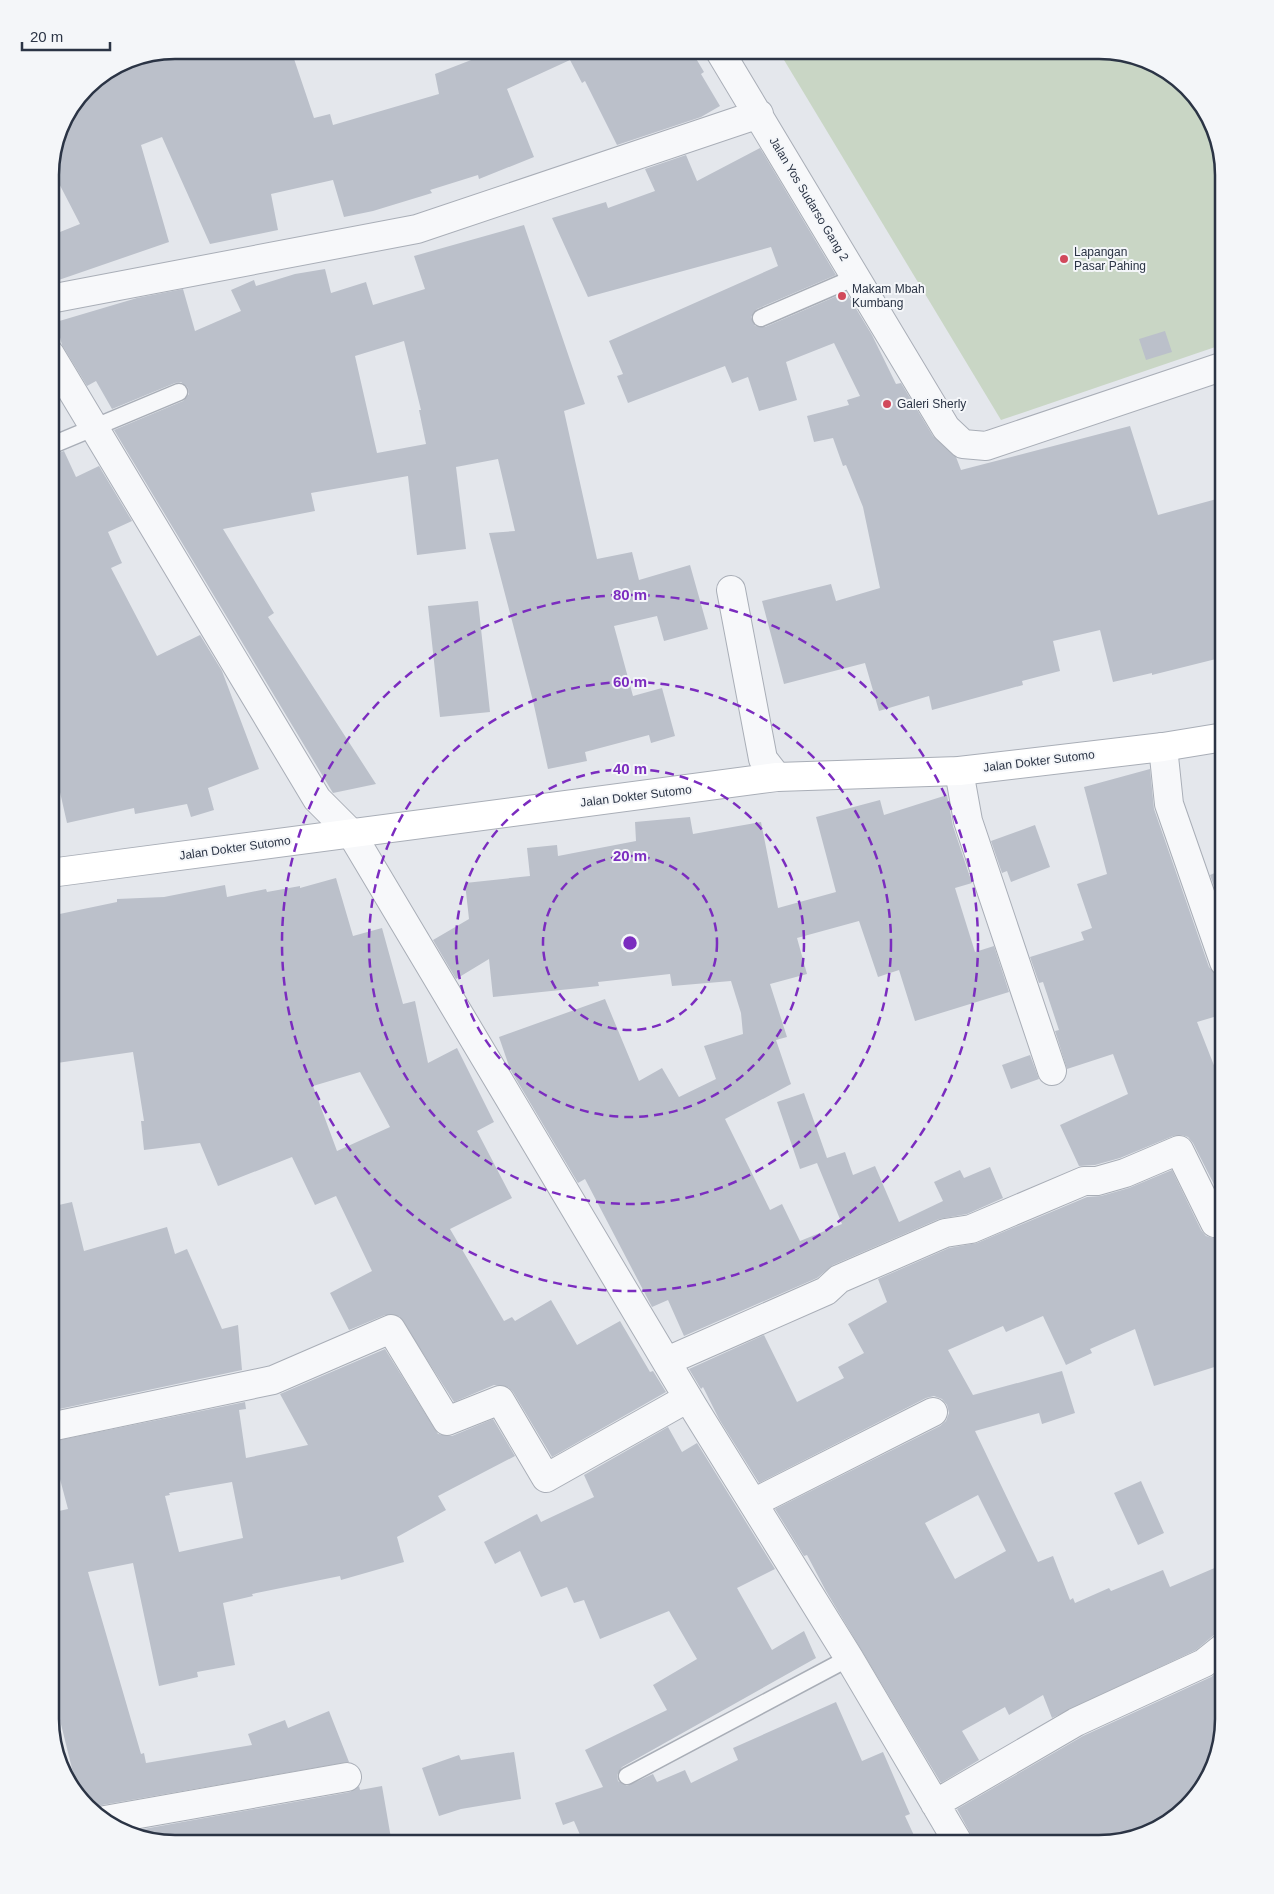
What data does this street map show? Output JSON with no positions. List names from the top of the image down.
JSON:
{
  "streets": {
    "main road": ["Jalan Dokter Sutomo"],
    "street": ["Jalan Yos Sudarso Gang 2"]
  },
  "places": ["Lapangan Pasar Pahing", "Makam Mbah Kumbang", "Galeri Sherly"],
  "scale_bar": "20 m",
  "rings": [
    "80 m",
    "60 m",
    "40 m",
    "20 m"
  ]
}
